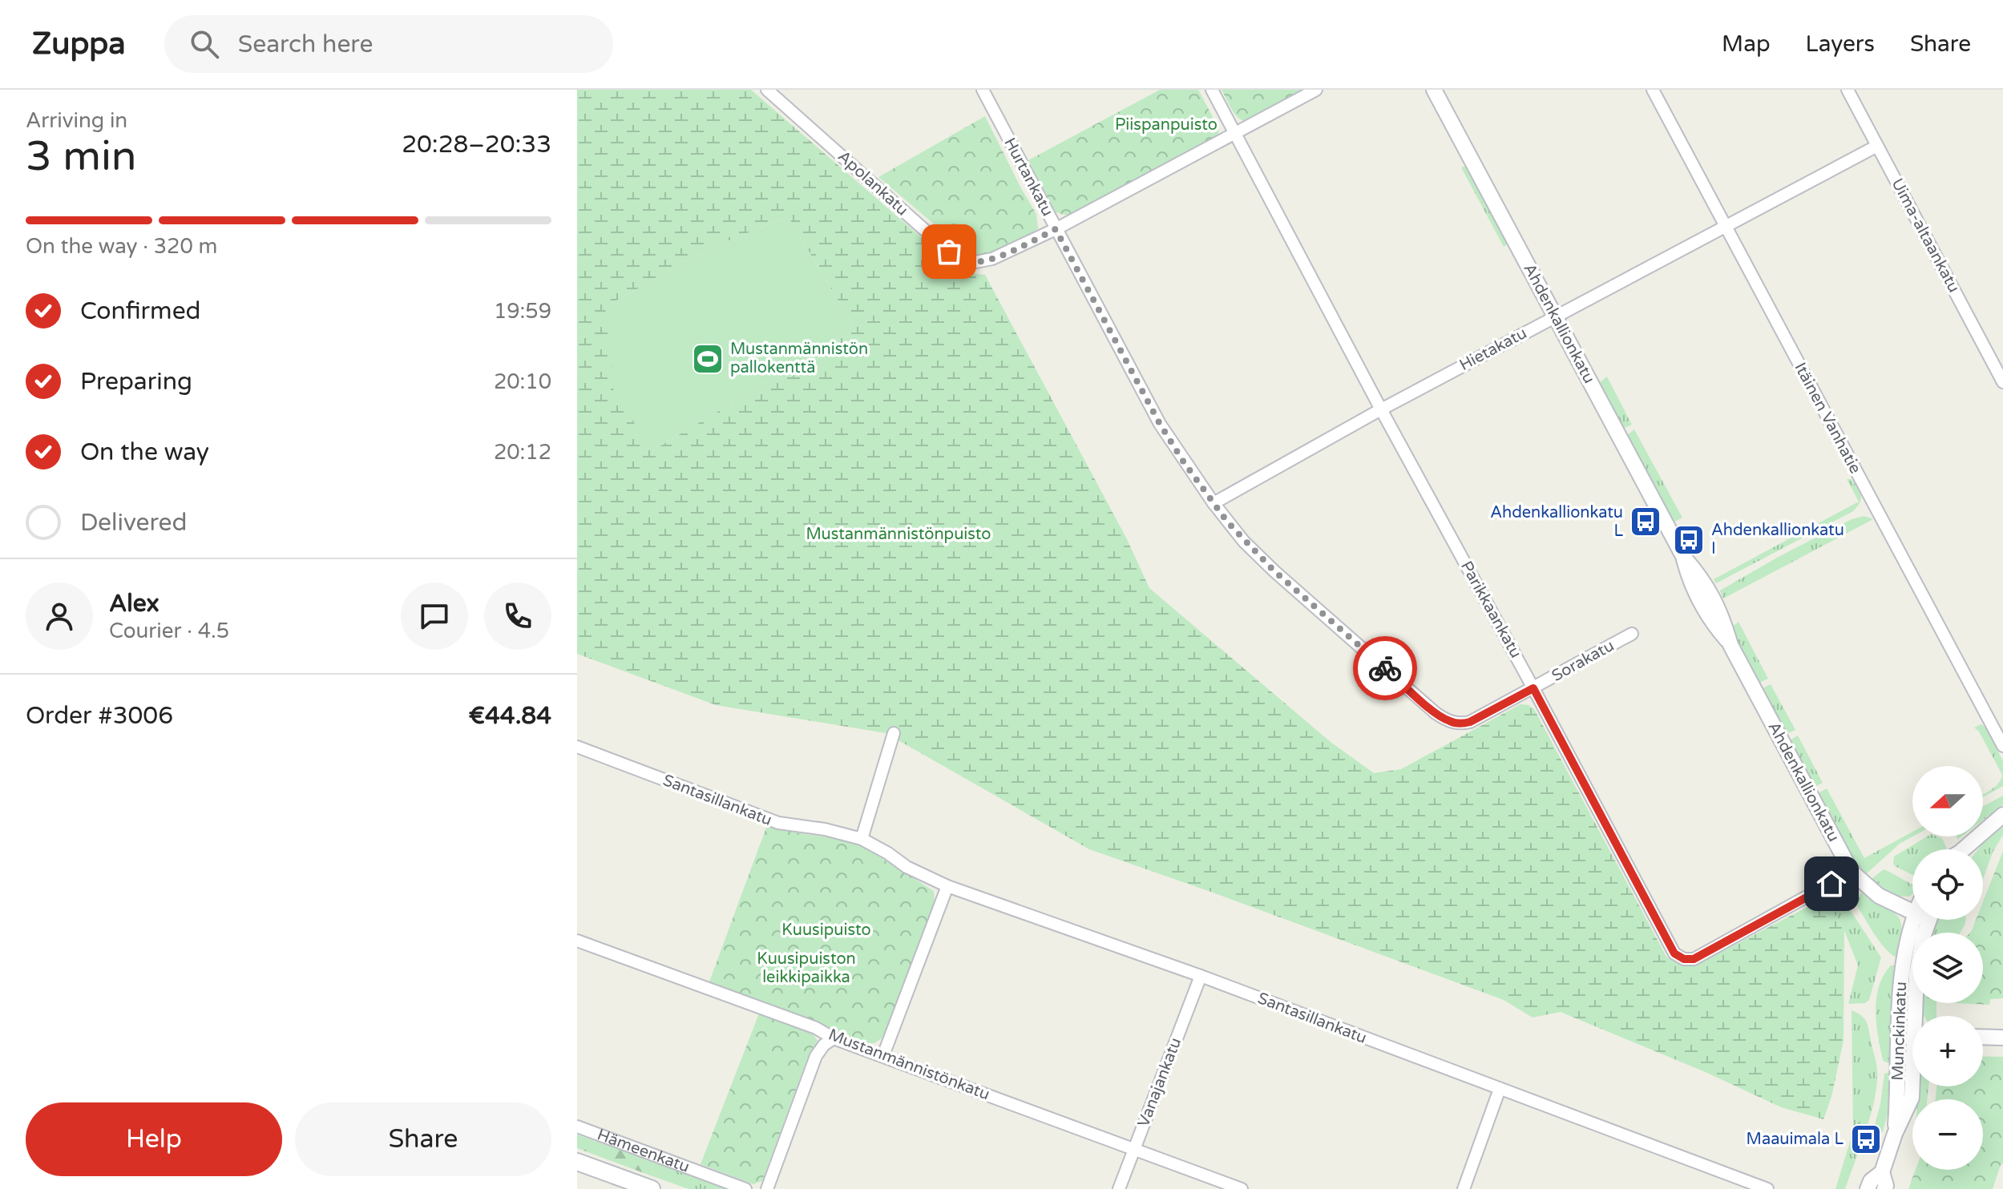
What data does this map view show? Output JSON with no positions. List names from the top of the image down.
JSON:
{
  "streets": {
    "main road": ["Hämeenkatu"],
    "street": [
      "Hurtankatu",
      "Apolankatu",
      "Uima-altaankatu",
      "Ahdenkallionkatu",
      "Hietakatu",
      "Itäinen Vanhatie",
      "Parikkaankatu",
      "Sorakatu",
      "Santasillankatu",
      "Munckinkatu",
      "Mustanmännistönkatu",
      "Vanajankatu"
    ]
  },
  "crossings": [
    ["Hurtankatu", "Apolankatu"],
    ["Hurtankatu", "Hietakatu"],
    ["Hurtankatu", "Parikkaankatu"],
    ["Hurtankatu", "Sorakatu"],
    ["Uima-altaankatu", "Hietakatu"],
    ["Ahdenkallionkatu", "Hietakatu"],
    ["Ahdenkallionkatu", "Parikkaankatu"],
    ["Hietakatu", "Itäinen Vanhatie"],
    ["Hietakatu", "Parikkaankatu"],
    ["Parikkaankatu", "Sorakatu"],
    ["Santasillankatu", "Vanajankatu"],
    ["Mustanmännistönkatu", "Vanajankatu"]
  ],
  "parks": [
    "Piispanpuisto",
    "Mustanmännistönpuisto",
    "Kuusipuisto",
    "Kuusipuiston leikkipaikka"
  ],
  "places": {
    "sports": ["Mustanmännistön pallokenttä"],
    "bus stop": ["Ahdenkallionkatu L", "Ahdenkallionkatu I", "Maauimala L"]
  },
  "north": "left",
  "page": {
    "header": "Zuppa",
    "search": "Search here",
    "nav": ["Map", "Layers", "Share"],
    "heading": ["3 min", "Arriving in", "20:28–20:33"],
    "panel": [
      "Alex",
      "Courier · 4.5",
      "Order #3006",
      "€44.84"
    ],
    "bar": "On the way · 320 m",
    "list": [
      ["Confirmed", "19:59"],
      ["Preparing", "20:10"],
      ["On the way", "20:12"],
      "Delivered"
    ],
    "map_buttons": ["+", "−"],
    "buttons": ["Help", "Share"]
  }
}
